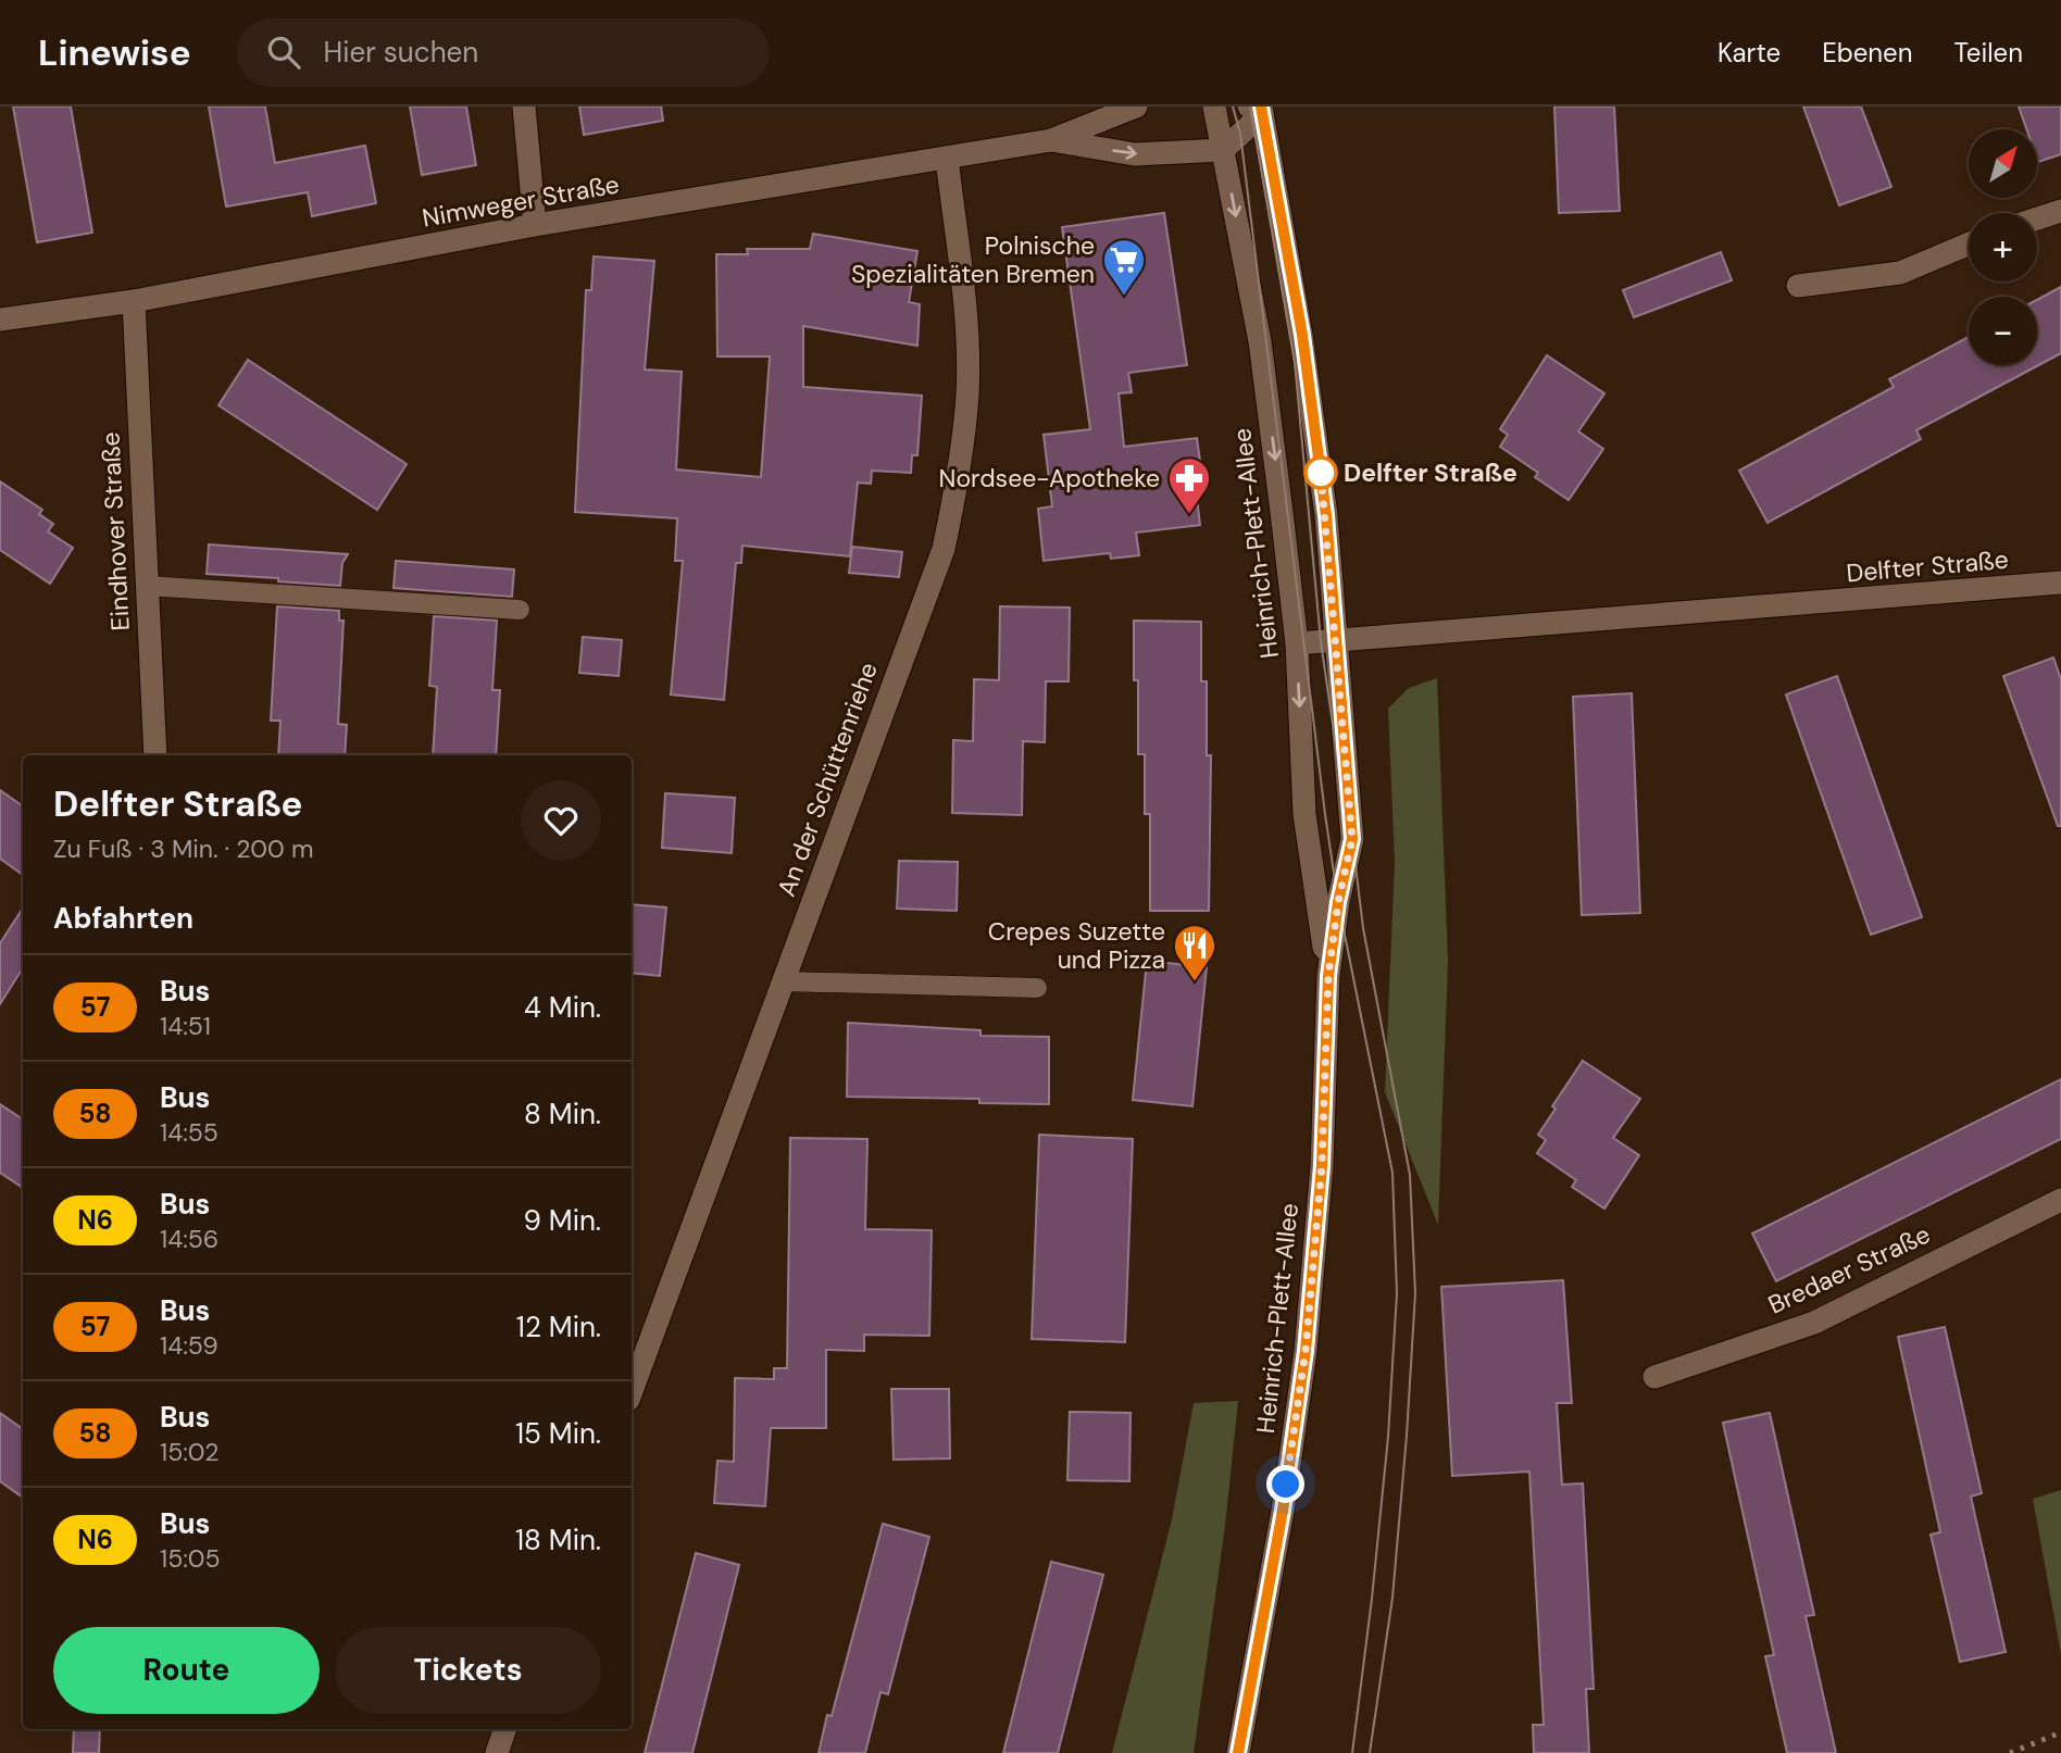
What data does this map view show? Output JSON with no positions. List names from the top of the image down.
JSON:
{
  "streets": {
    "street": [
      "Nimweger Straße",
      "Eindhover Straße",
      "Heinrich-Plett-Allee",
      "Delfter Straße",
      "An der Schüttenriehe",
      "Bredaer Straße"
    ]
  },
  "crossings": [
    ["Nimweger Straße", "Eindhover Straße"],
    ["Nimweger Straße", "Heinrich-Plett-Allee"],
    ["Nimweger Straße", "An der Schüttenriehe"],
    ["Heinrich-Plett-Allee", "Delfter Straße"]
  ],
  "places": {
    "supermarket": ["Polnische Spezialitäten Bremen"],
    "other": ["Delfter Straße"],
    "pharmacy": ["Nordsee-Apotheke"],
    "restaurant": ["Crepes Suzette und Pizza"]
  },
  "lines": ["bus line 57"],
  "north": "top right",
  "page": {
    "header": "Linewise",
    "search": "Hier suchen",
    "nav": ["Karte", "Ebenen", "Teilen"],
    "map_buttons": ["+", "−"],
    "heading": [
      ["Delfter Straße", "Zu Fuß · 3 Min. · 200 m"],
      "Abfahrten"
    ],
    "list": [
      {
        "mark": "57",
        "name": "Bus",
        "note": "14:51",
        "value": "4 Min."
      },
      {
        "mark": "58",
        "name": "Bus",
        "note": "14:55",
        "value": "8 Min."
      },
      {
        "mark": "N6",
        "name": "Bus",
        "note": "14:56",
        "value": "9 Min."
      },
      {
        "mark": "57",
        "name": "Bus",
        "note": "14:59",
        "value": "12 Min."
      },
      {
        "mark": "58",
        "name": "Bus",
        "note": "15:02",
        "value": "15 Min."
      },
      {
        "mark": "N6",
        "name": "Bus",
        "note": "15:05",
        "value": "18 Min."
      }
    ],
    "buttons": ["Route", "Tickets"]
  }
}
